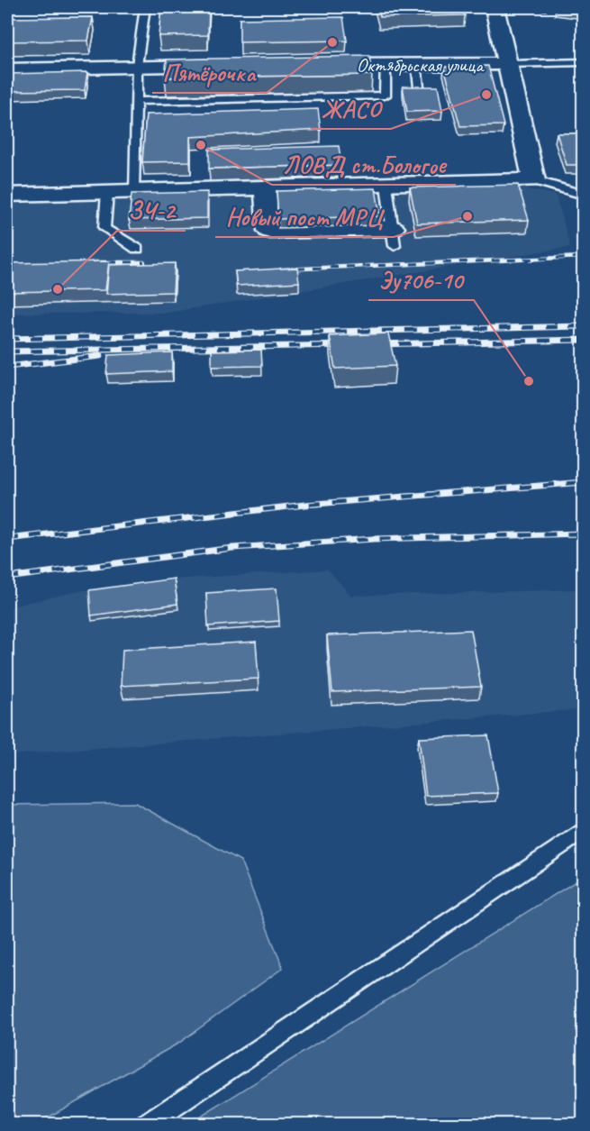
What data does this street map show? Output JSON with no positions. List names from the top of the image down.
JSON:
{
  "streets": {
    "street": ["Октябрьская улица"]
  },
  "places": [
    "Пятёрочка",
    "ЖАСО",
    "ЛОВД ст.Бологое",
    "Новый пост МРЦ",
    "ЗЧ-2",
    "Эу706-10"
  ]
}
